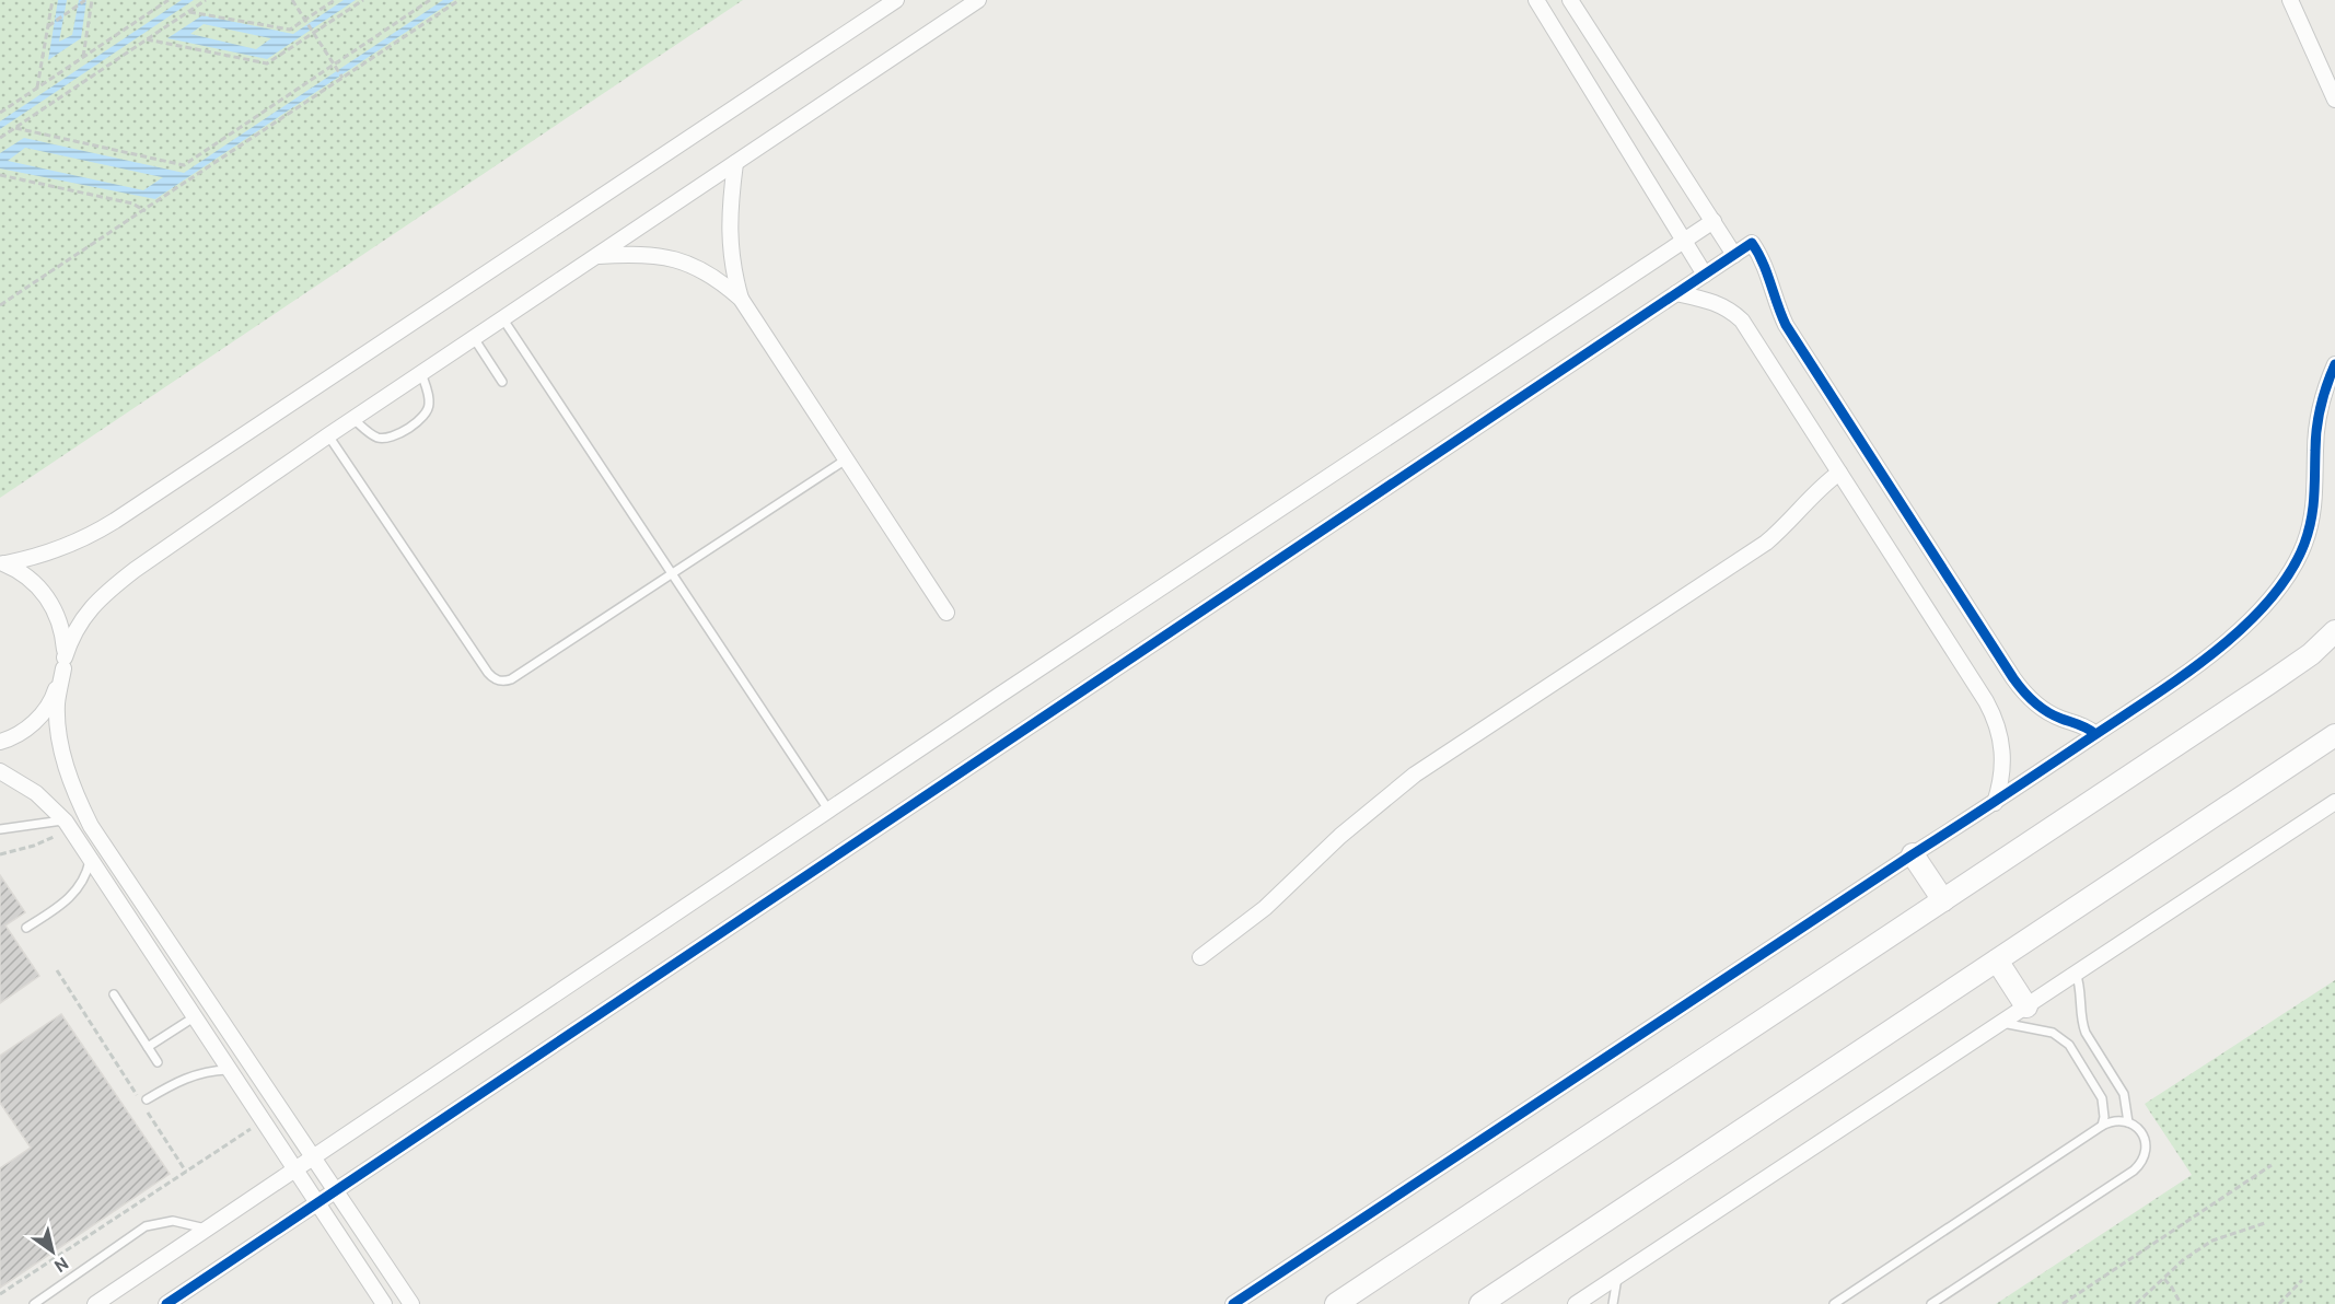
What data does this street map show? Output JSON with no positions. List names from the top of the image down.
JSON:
{
  "north": "bottom right"
}
